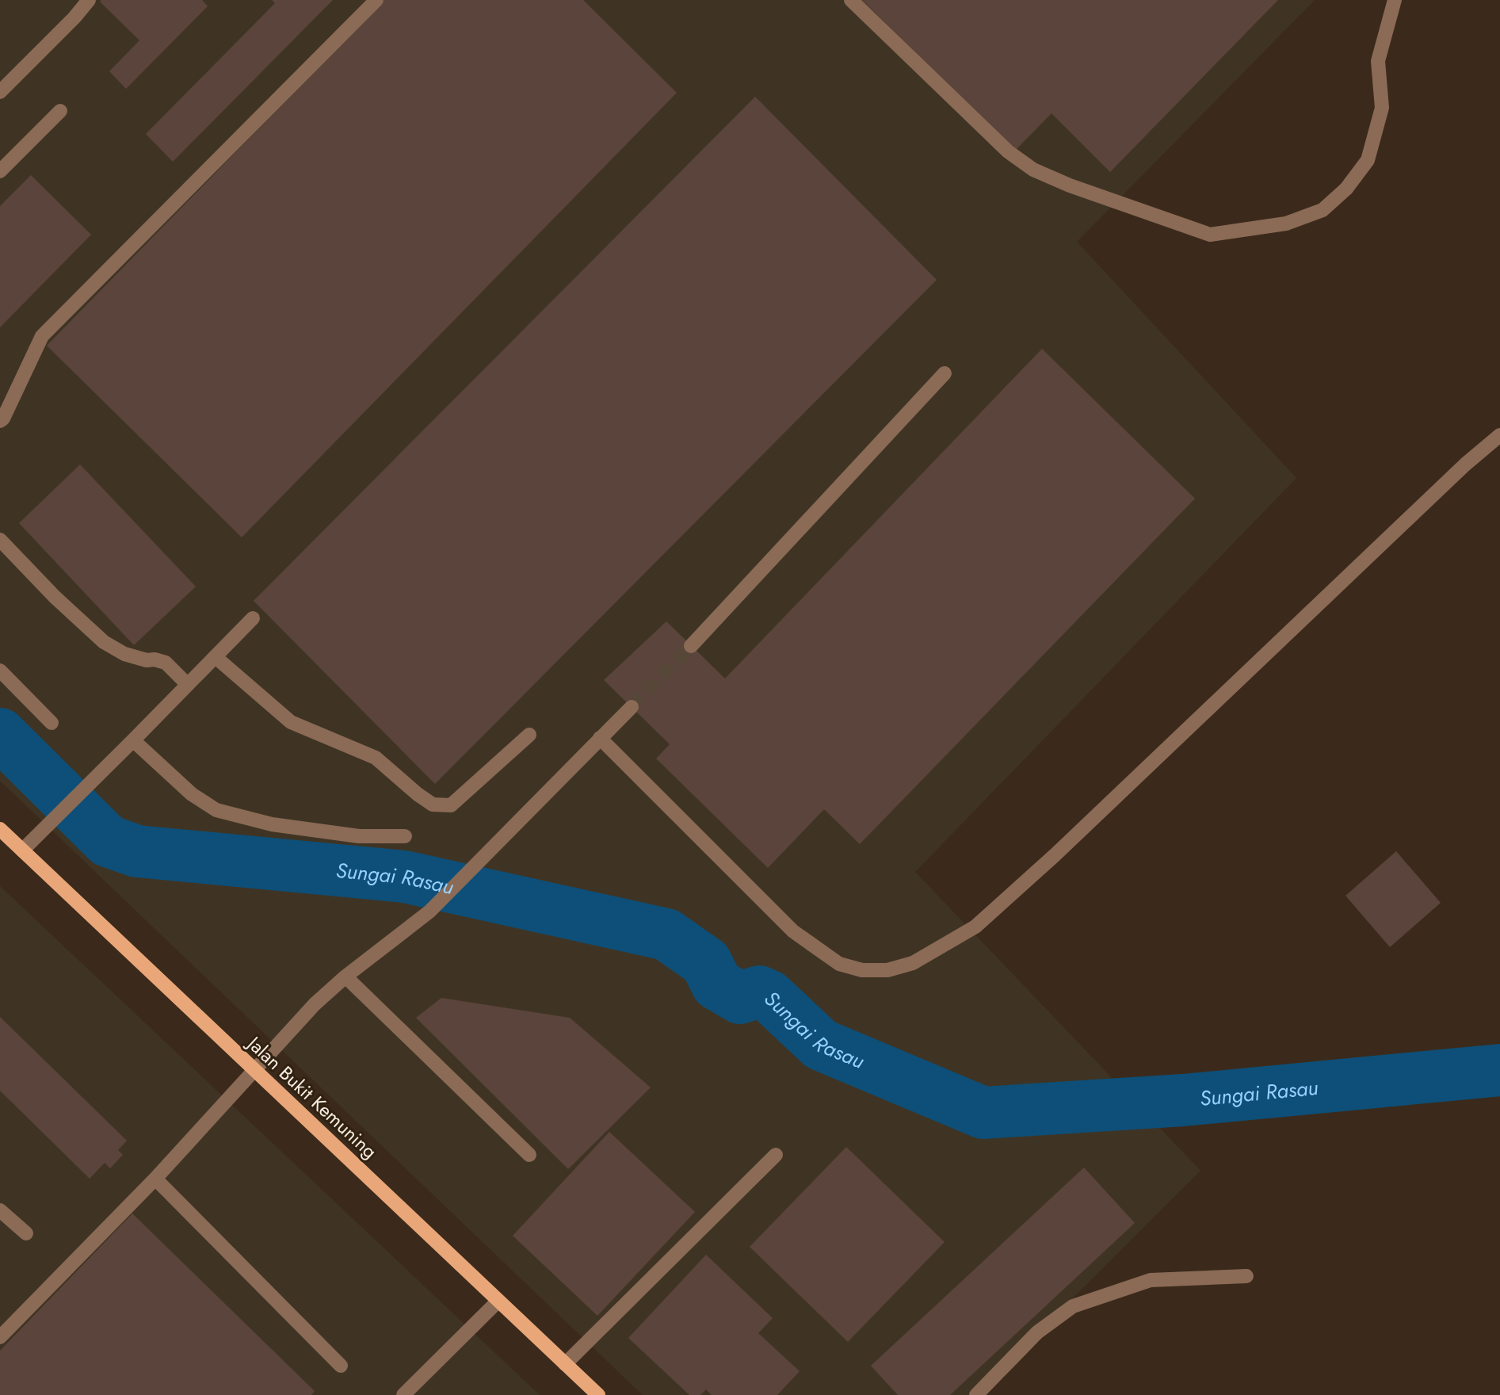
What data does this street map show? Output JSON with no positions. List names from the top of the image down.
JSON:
{
  "streets": {
    "main road": ["Jalan Bukit Kemuning"]
  },
  "water": ["Sungai Rasau"]
}
